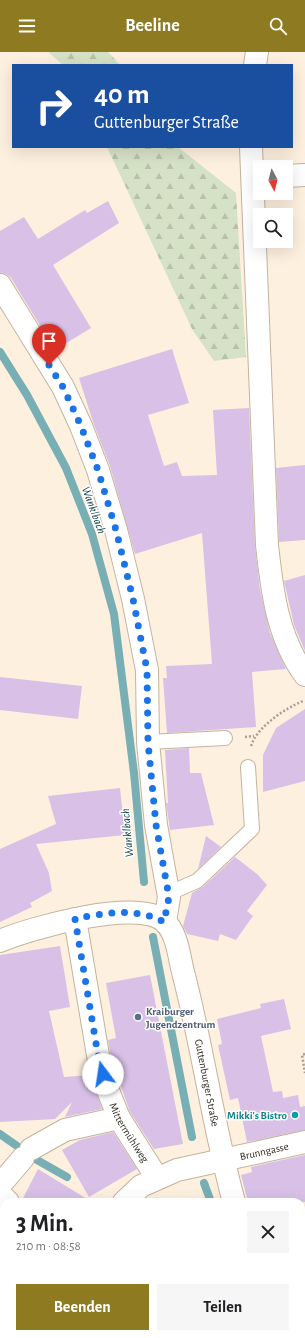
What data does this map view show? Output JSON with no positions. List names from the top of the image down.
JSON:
{
  "streets": {
    "street": ["Guttenburger Straße", "Mittermühlweg", "Brunngasse"]
  },
  "crossings": [
    ["Guttenburger Straße", "Brunngasse"]
  ],
  "water": ["Wanklbach"],
  "places": ["Kraiburger Jugendzentrum", "Mikki's Bistro"],
  "north": "bottom",
  "page": {
    "header": "Beeline",
    "turn": ["40 m", "Guttenburger Straße"],
    "heading": ["3 Min.", "210 m · 08:58"],
    "buttons": ["Beenden", "Teilen"]
  }
}
